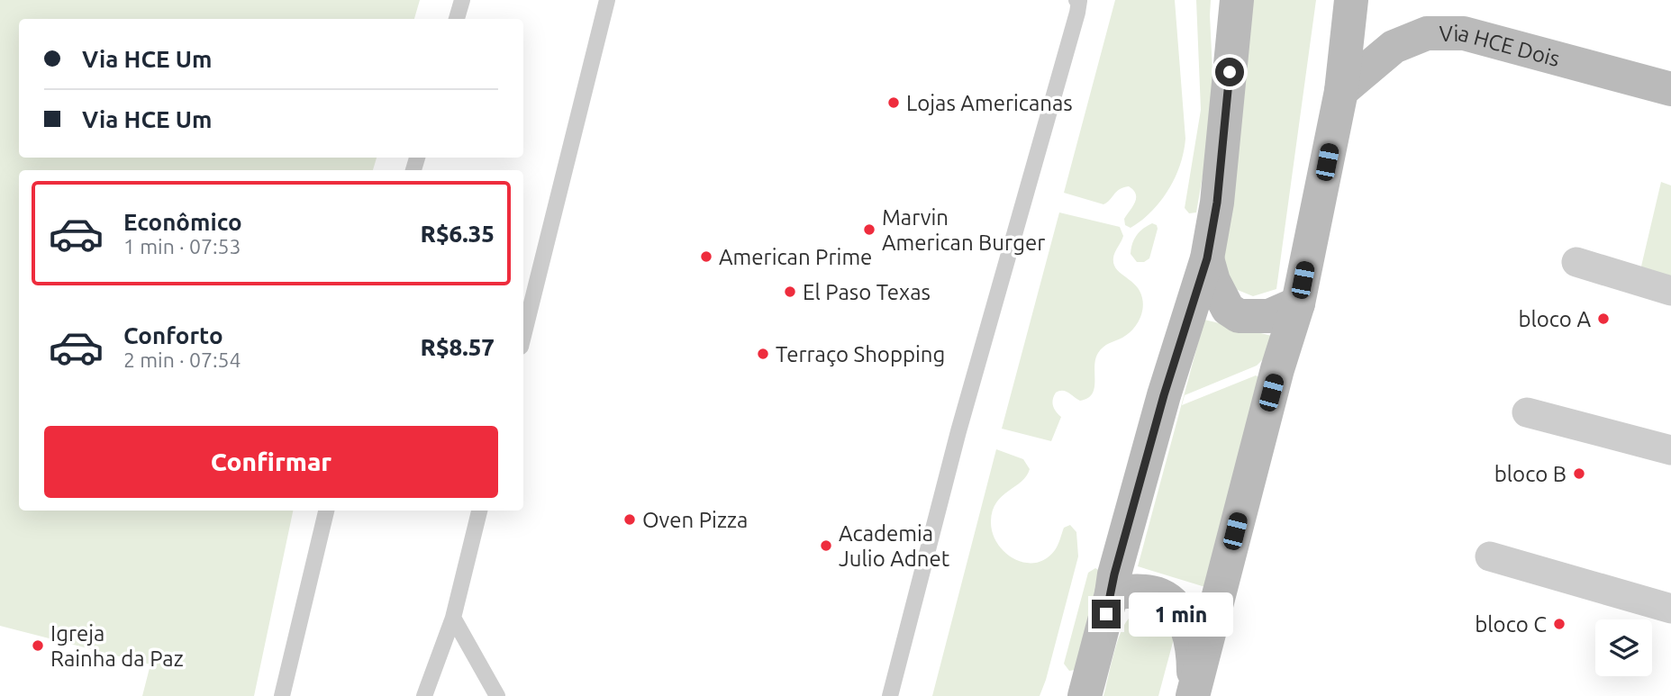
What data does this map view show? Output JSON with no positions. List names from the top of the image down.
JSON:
{
  "streets": {
    "main road": ["Via HCE Dois"]
  },
  "places": [
    "Lojas Americanas",
    "Marvin American Burger",
    "American Prime",
    "El Paso Texas",
    "bloco A",
    "Terraço Shopping",
    "bloco B",
    "Oven Pizza",
    "Academia Julio Adnet",
    "bloco C",
    "Igreja Rainha da Paz"
  ],
  "page": {
    "banner": ["Via HCE Um", "Via HCE Um"],
    "list": [
      {
        "name": "Econômico",
        "note": "1 min · 07:53",
        "value": "R$6.35"
      },
      {
        "name": "Conforto",
        "note": "2 min · 07:54",
        "value": "R$8.57"
      }
    ],
    "buttons": "Confirmar",
    "bubble": "1 min"
  }
}
